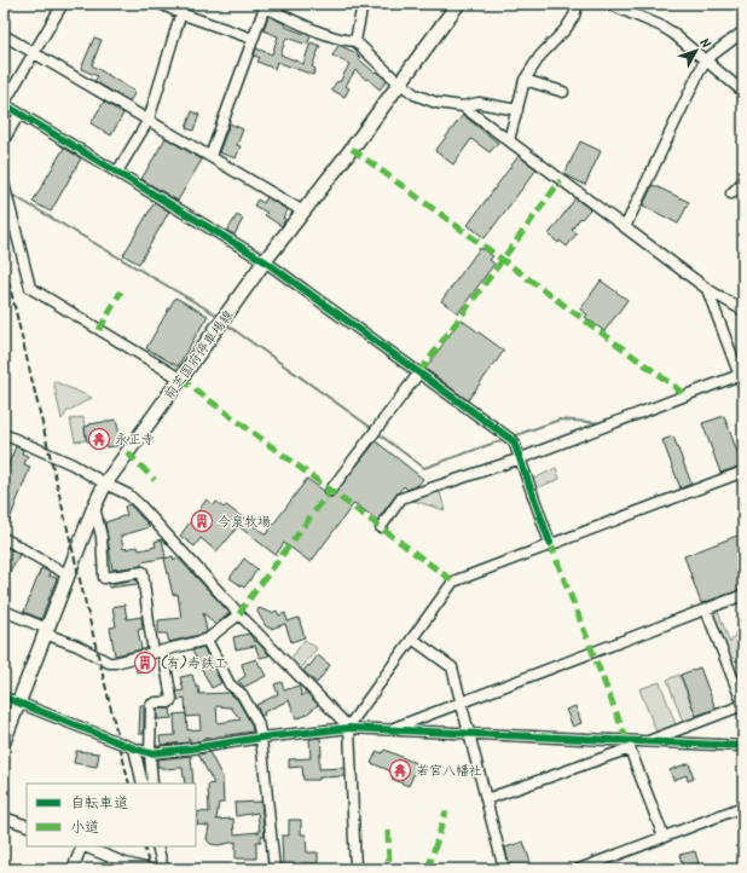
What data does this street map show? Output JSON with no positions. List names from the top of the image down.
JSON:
{
  "streets": {
    "main road": ["前芝国府停車場線"]
  },
  "places": {
    "temple": ["永正寺", "若宮八幡社"],
    "building": ["今泉牧場", "(有)寿鉄工"]
  },
  "legend": ["自転車道", "小道"],
  "north": "top right"
}
